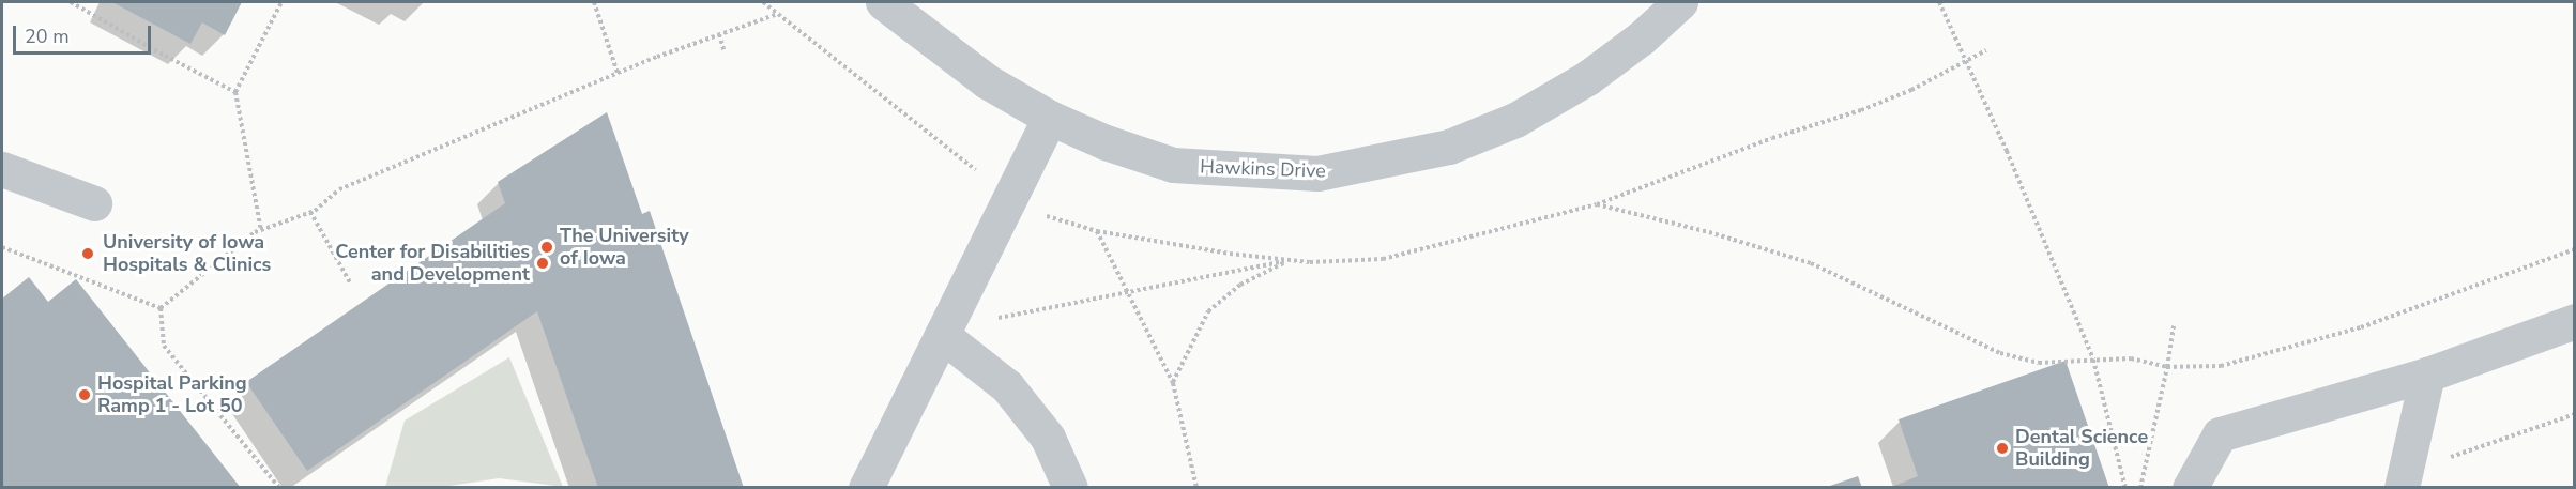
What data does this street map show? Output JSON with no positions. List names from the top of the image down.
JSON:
{
  "streets": {
    "street": ["Hawkins Drive"]
  },
  "places": [
    "The University of Iowa",
    "University of Iowa Hospitals & Clinics",
    "Center for Disabilities and Development",
    "Hospital Parking Ramp 1 - Lot 50",
    "Dental Science Building"
  ],
  "scale_bar": "20 m"
}
